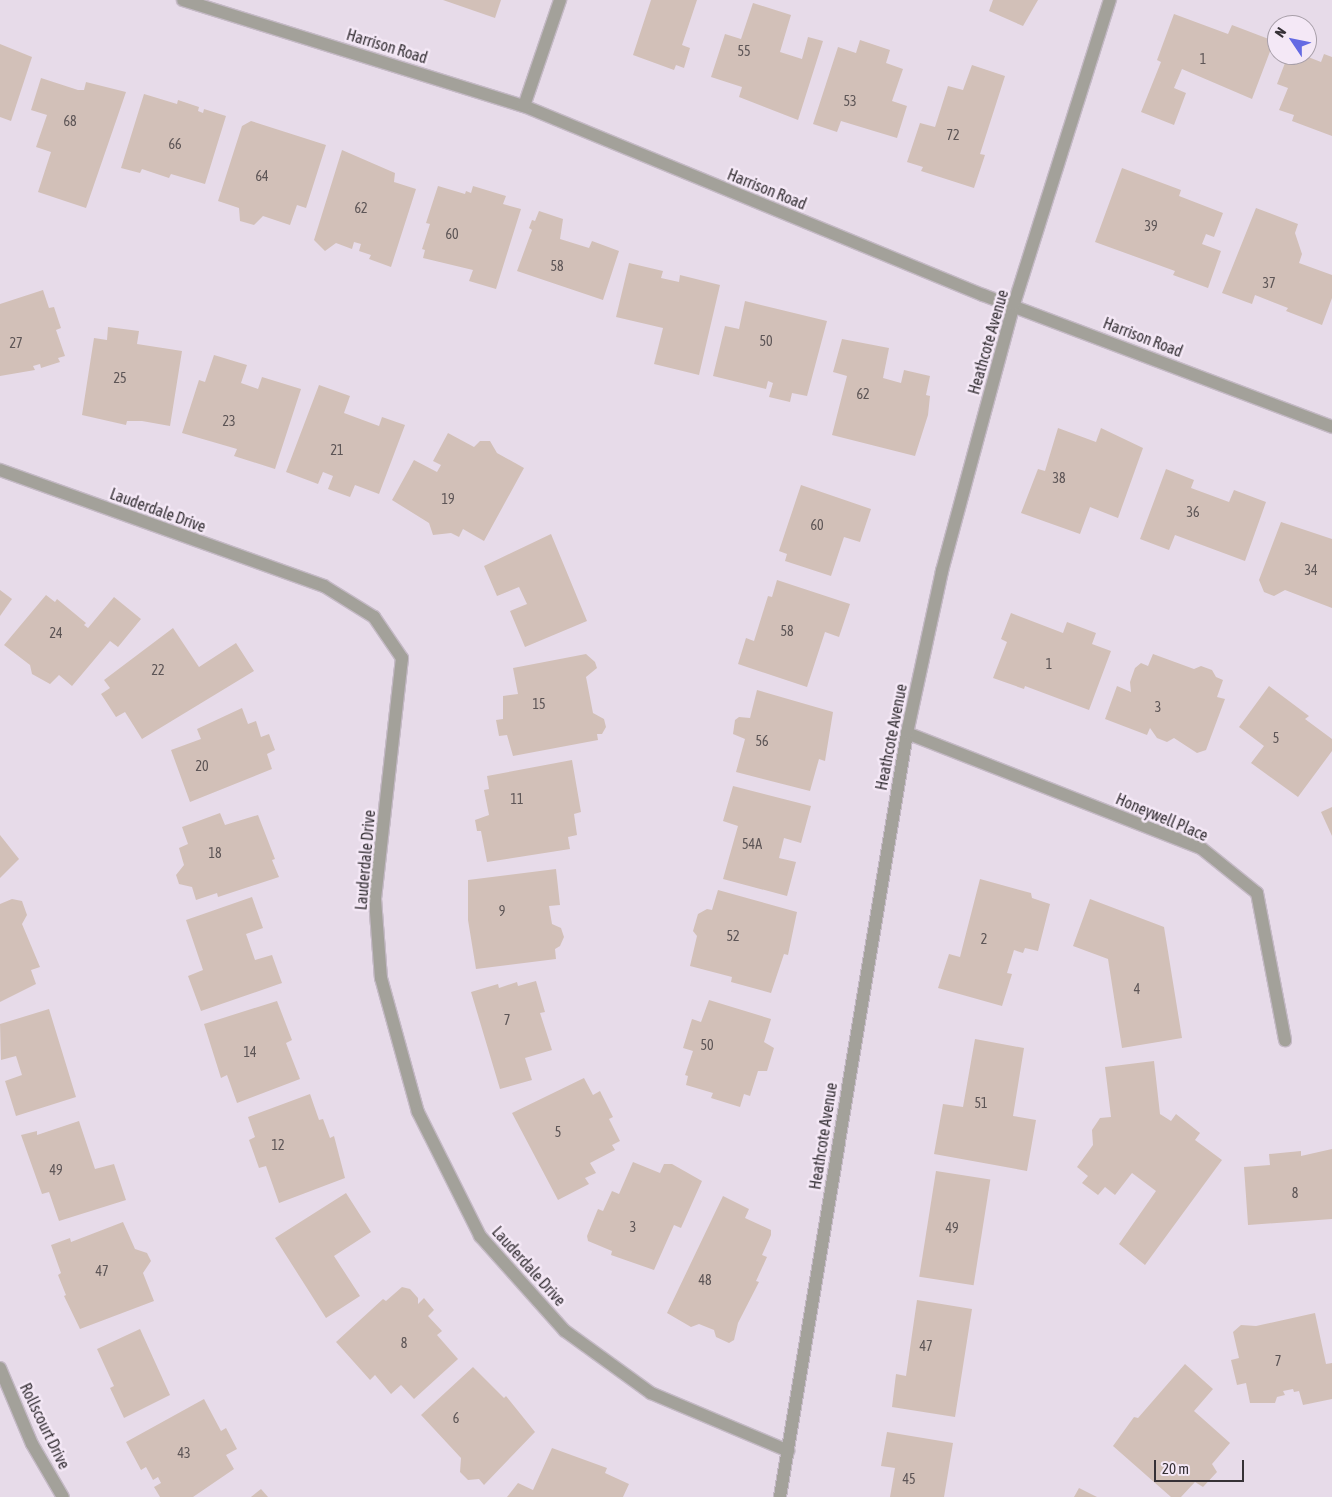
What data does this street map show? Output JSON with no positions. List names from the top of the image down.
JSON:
{
  "streets": {
    "street": [
      "Harrison Road",
      "Heathcote Avenue",
      "Lauderdale Drive",
      "Honeywell Place",
      "Rollscourt Drive"
    ]
  },
  "crossings": [
    ["Harrison Road", "Heathcote Avenue"],
    ["Heathcote Avenue", "Lauderdale Drive"],
    ["Heathcote Avenue", "Honeywell Place"]
  ],
  "house_numbers": [
    "55",
    "1",
    "53",
    "68",
    "72",
    "66",
    "64",
    "62",
    "39",
    "60",
    "58",
    "37",
    "50",
    "27",
    "25",
    "62",
    "23",
    "21",
    "38",
    "19",
    "36",
    "60",
    "34",
    "58",
    "24",
    "1",
    "22",
    "15",
    "3",
    "5",
    "56",
    "20",
    "11",
    "54A",
    "18",
    "9",
    "52",
    "2",
    "4",
    "7",
    "50",
    "14",
    "51",
    "5",
    "12",
    "49",
    "8",
    "3",
    "49",
    "47",
    "48",
    "8",
    "47",
    "7",
    "6",
    "43",
    "45"
  ],
  "scale_bar": "20 m",
  "north": "top left"
}
